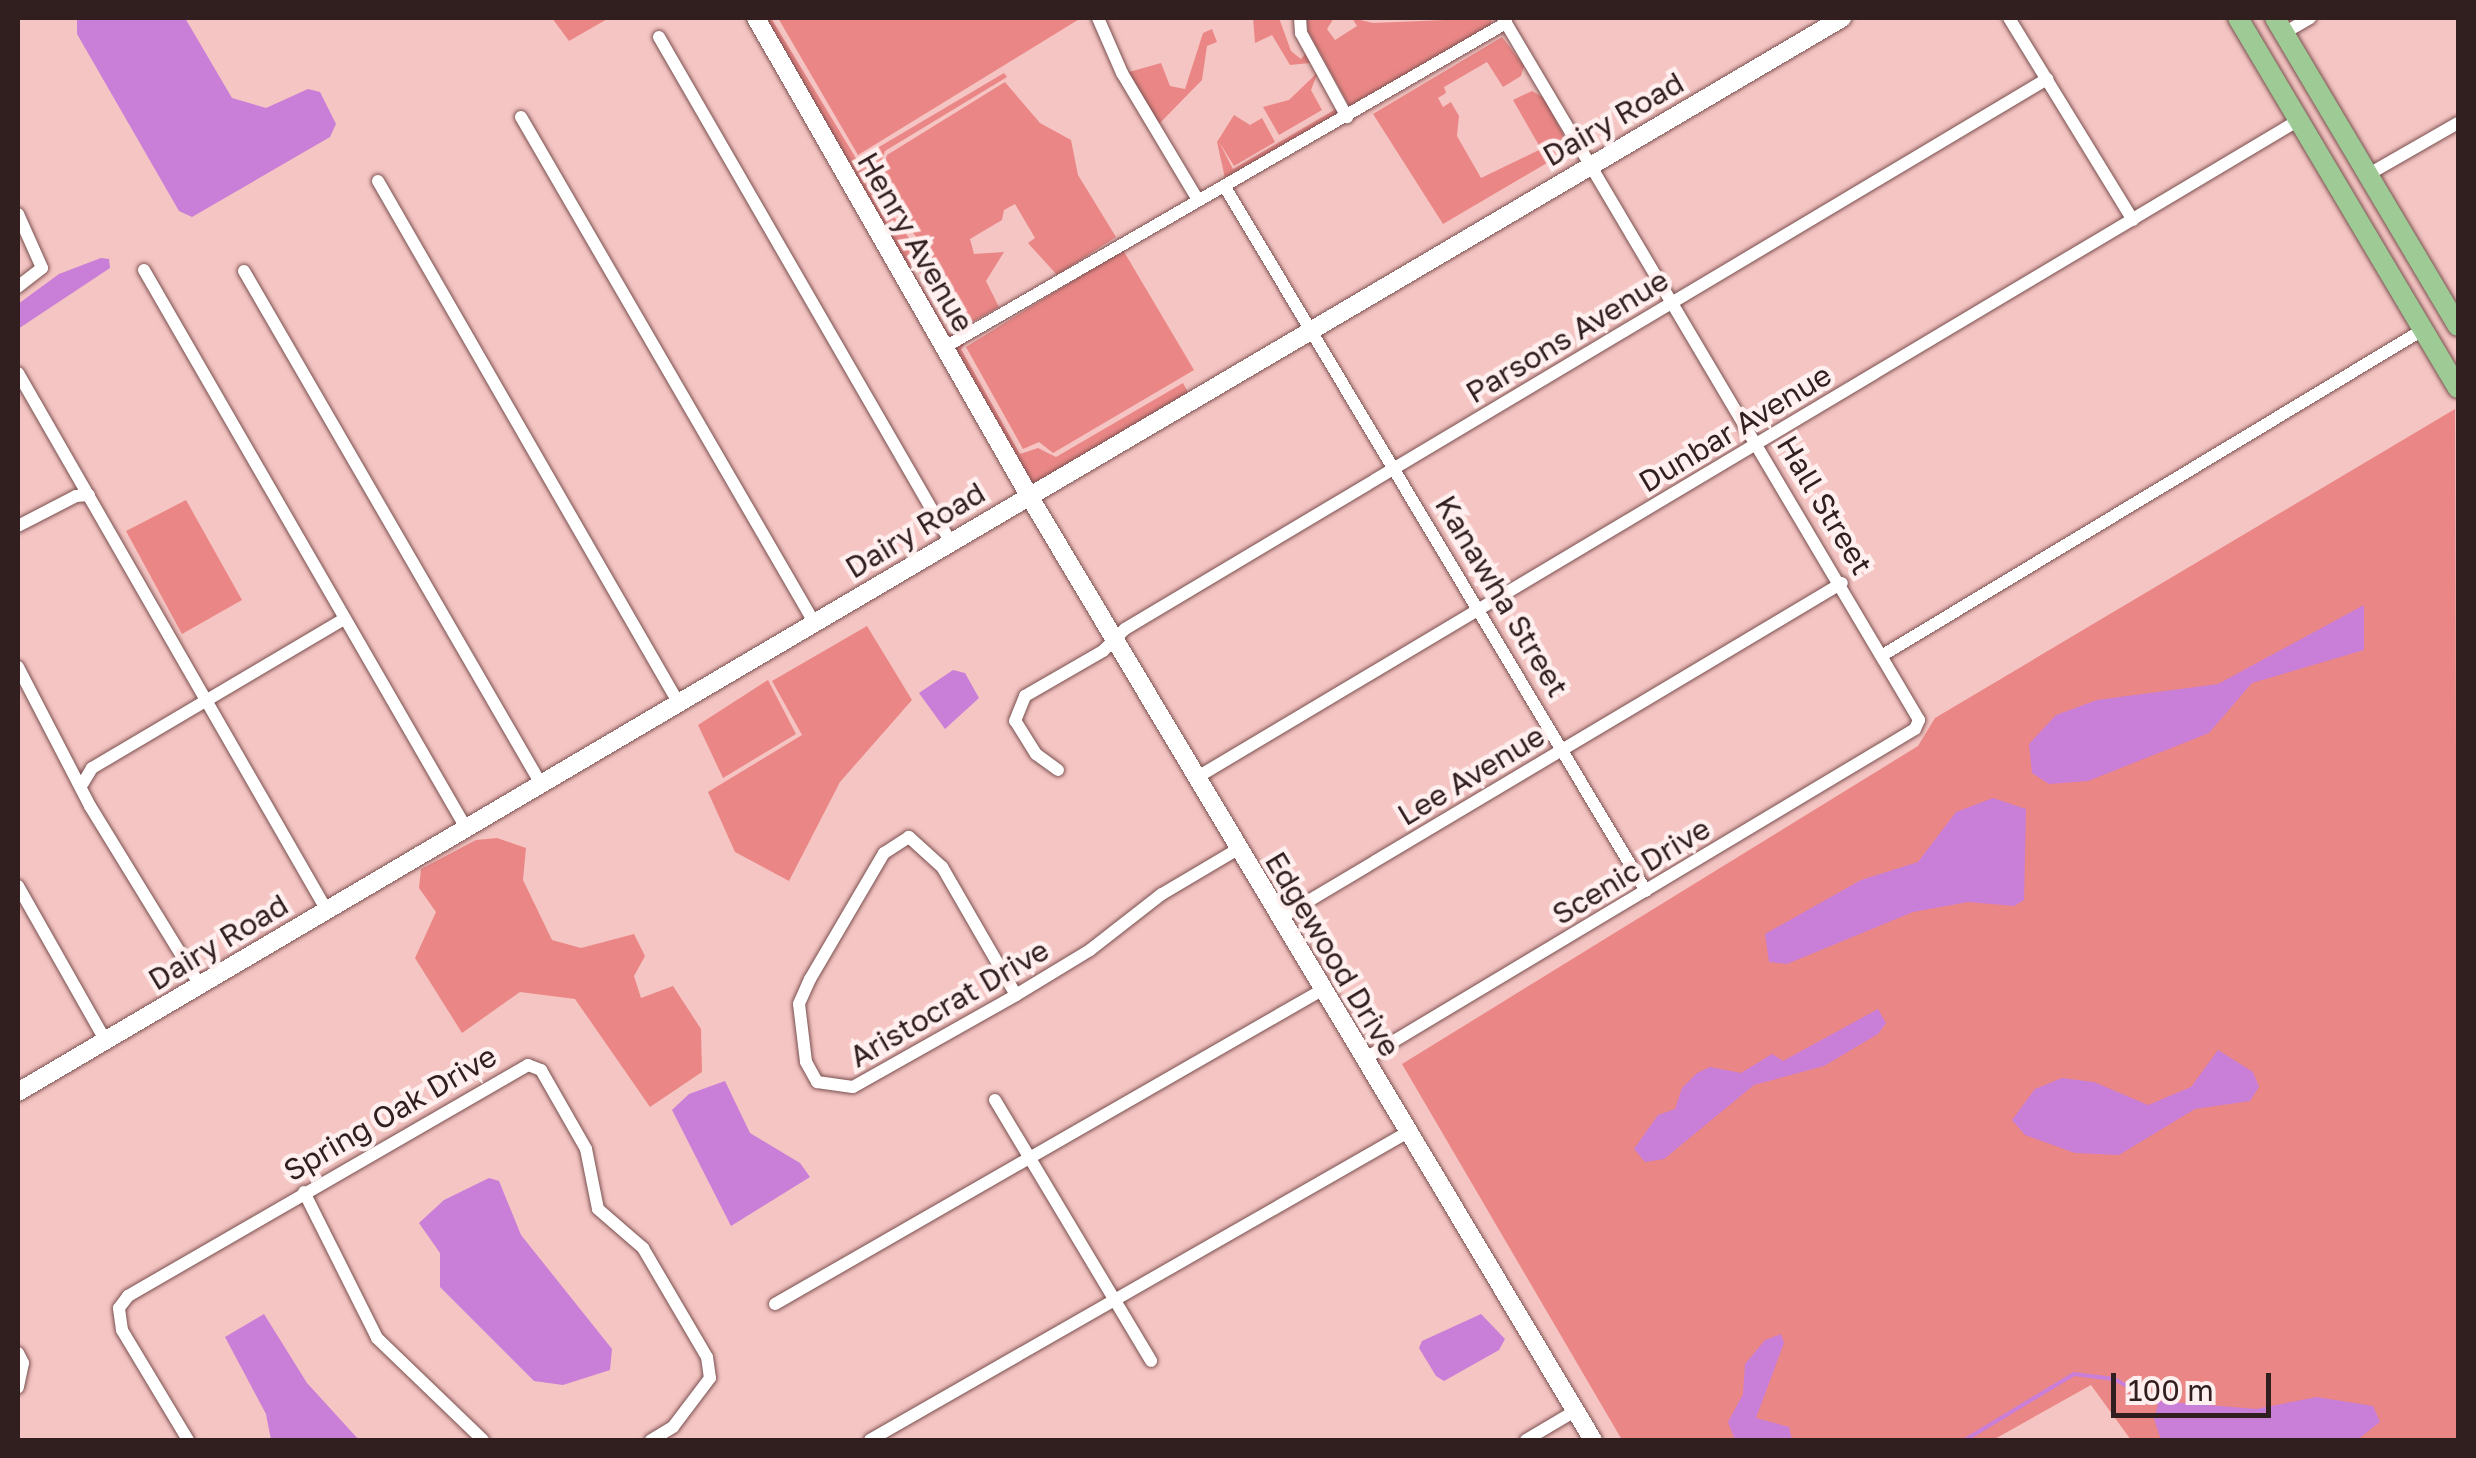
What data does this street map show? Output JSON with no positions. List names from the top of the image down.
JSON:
{
  "streets": {
    "street": [
      "Dairy Road",
      "Henry Avenue",
      "Parsons Avenue",
      "Dunbar Avenue",
      "Hall Street",
      "Kanawha Street",
      "Lee Avenue",
      "Scenic Drive",
      "Edgewood Drive",
      "Aristocrat Drive",
      "Spring Oak Drive"
    ]
  },
  "crossings": [
    ["Dairy Road", "Henry Avenue"],
    ["Dairy Road", "Hall Street"],
    ["Dairy Road", "Kanawha Street"],
    ["Dairy Road", "Edgewood Drive"],
    ["Henry Avenue", "Edgewood Drive"],
    ["Parsons Avenue", "Hall Street"],
    ["Parsons Avenue", "Kanawha Street"],
    ["Parsons Avenue", "Edgewood Drive"],
    ["Dunbar Avenue", "Hall Street"],
    ["Dunbar Avenue", "Kanawha Street"],
    ["Dunbar Avenue", "Edgewood Drive"],
    ["Hall Street", "Lee Avenue"],
    ["Hall Street", "Scenic Drive"],
    ["Kanawha Street", "Lee Avenue"],
    ["Kanawha Street", "Scenic Drive"],
    ["Lee Avenue", "Edgewood Drive"],
    ["Scenic Drive", "Edgewood Drive"],
    ["Edgewood Drive", "Aristocrat Drive"]
  ],
  "scale_bar": "100 m"
}
